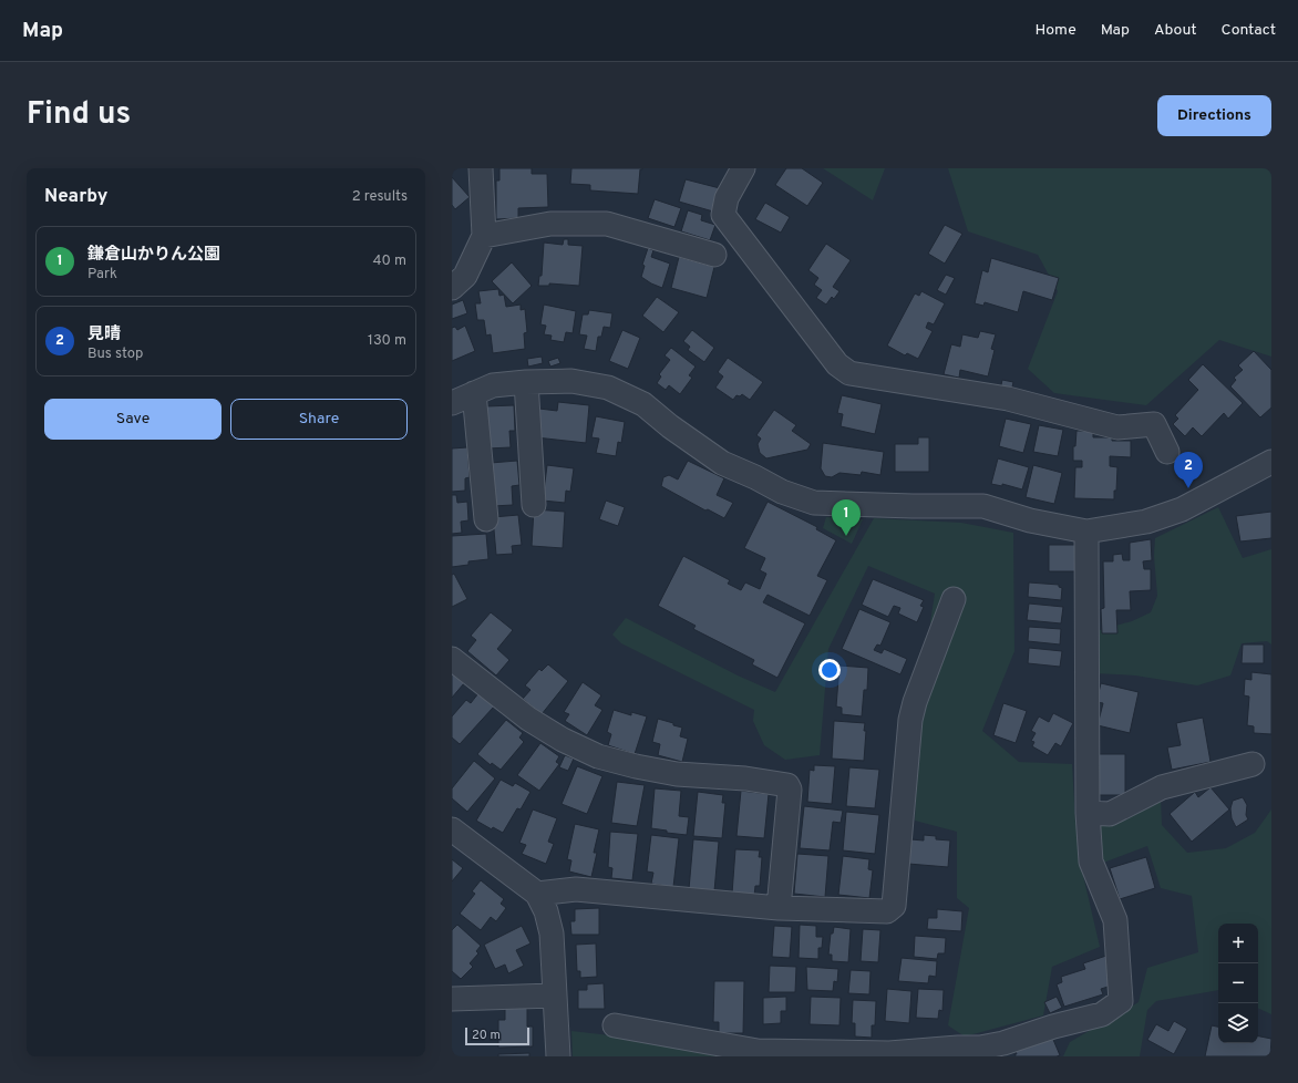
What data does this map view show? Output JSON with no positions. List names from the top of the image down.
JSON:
{
  "scale_bar": "20 m",
  "page": {
    "header": "Map",
    "nav": [
      "Home",
      "Map",
      "About",
      "Contact"
    ],
    "title": "Find us",
    "buttons": [
      "Directions",
      ["Save", "Share"]
    ],
    "heading": ["Nearby", "2 results"],
    "list": [
      {
        "mark": "1",
        "name": "鎌倉山かりん公園",
        "note": "Park",
        "value": "40 m"
      },
      {
        "mark": "2",
        "name": "見晴",
        "note": "Bus stop",
        "value": "130 m"
      }
    ],
    "pins": ["2", "1"],
    "map_buttons": ["+", "−"],
    "scale": "20 m"
  }
}
